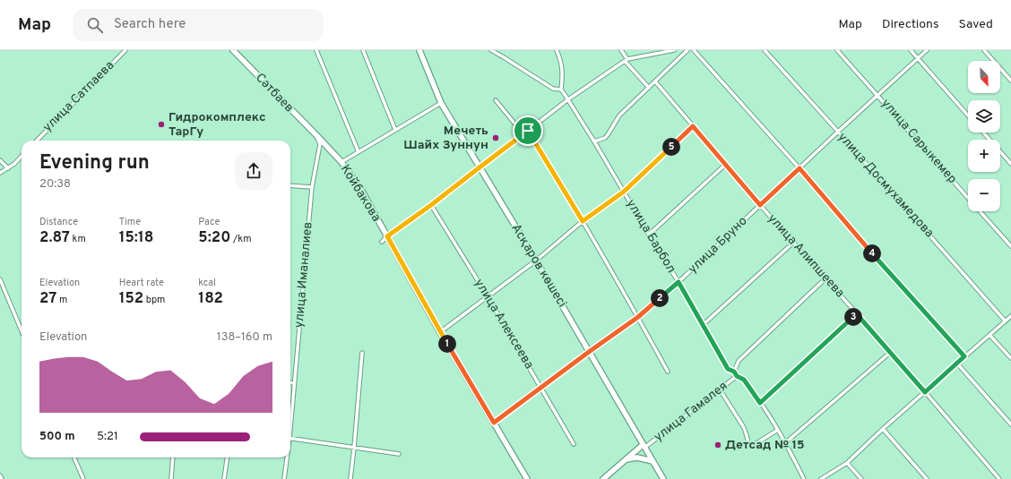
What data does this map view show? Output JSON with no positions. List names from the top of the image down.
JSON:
{
  "streets": {
    "street": [
      "Сәтбаев",
      "улица Сатпаева",
      "улица Сарыкемер",
      "улица Досмухамедова",
      "Койбакова",
      "улица Барбол",
      "улица Бруно",
      "улица Алипшеева",
      "Асқаров көшесі",
      "улица Иманалиев",
      "улица Алексеева",
      "улица Гамалея"
    ]
  },
  "crossings": [
    ["Сәтбаев", "Койбакова"],
    ["Сәтбаев", "улица Иманалиев"],
    ["улица Сарыкемер", "улица Бруно"],
    ["улица Досмухамедова", "улица Бруно"],
    ["Койбакова", "улица Бруно"],
    ["Койбакова", "улица Иманалиев"],
    ["улица Барбол", "улица Бруно"],
    ["улица Барбол", "улица Гамалея"],
    ["улица Бруно", "улица Алипшеева"],
    ["улица Бруно", "Асқаров көшесі"],
    ["улица Бруно", "улица Алексеева"],
    ["Асқаров көшесі", "улица Гамалея"]
  ],
  "places": ["Гидрокомплекс ТарГу", "Мечеть Шайх Зуннун", "Детсад № 15"],
  "north": "bottom right",
  "page": {
    "header": "Map",
    "search": "Search here",
    "nav": ["Map", "Directions", "Saved"],
    "map_buttons": ["+", "−"],
    "pins": [
      "5",
      "4",
      "2",
      "3",
      "1"
    ],
    "heading": ["Evening run", "20:38"],
    "stats": [
      ["Distance", "2.87 km"],
      ["Time", "15:18"],
      ["Pace", "5:20 /km"],
      ["Elevation", "27 m"],
      ["Heart rate", "152 bpm"],
      ["kcal", "182"]
    ],
    "chart": ["Elevation", "138–160 m"],
    "list": [
      {
        "name": "500 m",
        "note": "5:21"
      }
    ]
  }
}
